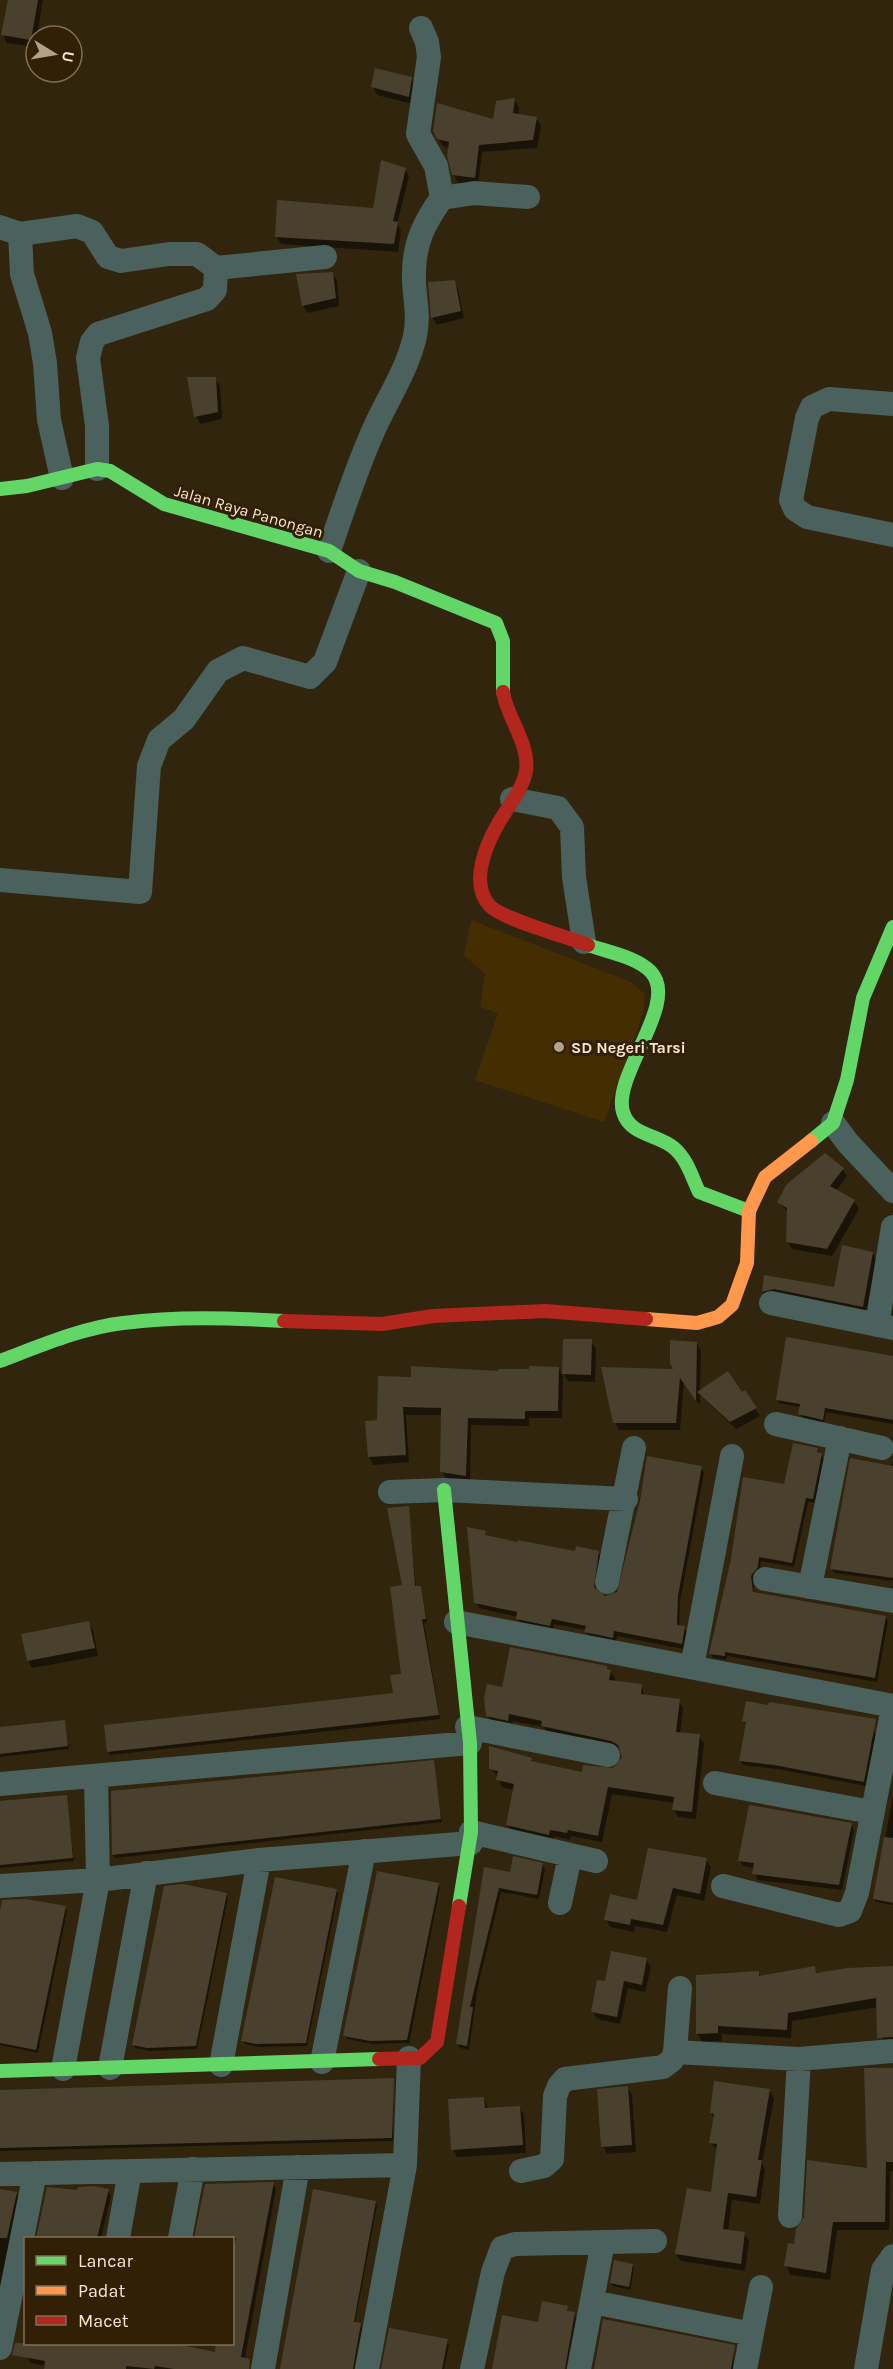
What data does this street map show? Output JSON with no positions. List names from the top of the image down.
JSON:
{
  "streets": {
    "street": ["Jalan Raya Panongan"]
  },
  "places": ["SD Negeri Tarsi"],
  "legend": ["Lancar", "Padat", "Macet"],
  "north": "right"
}
